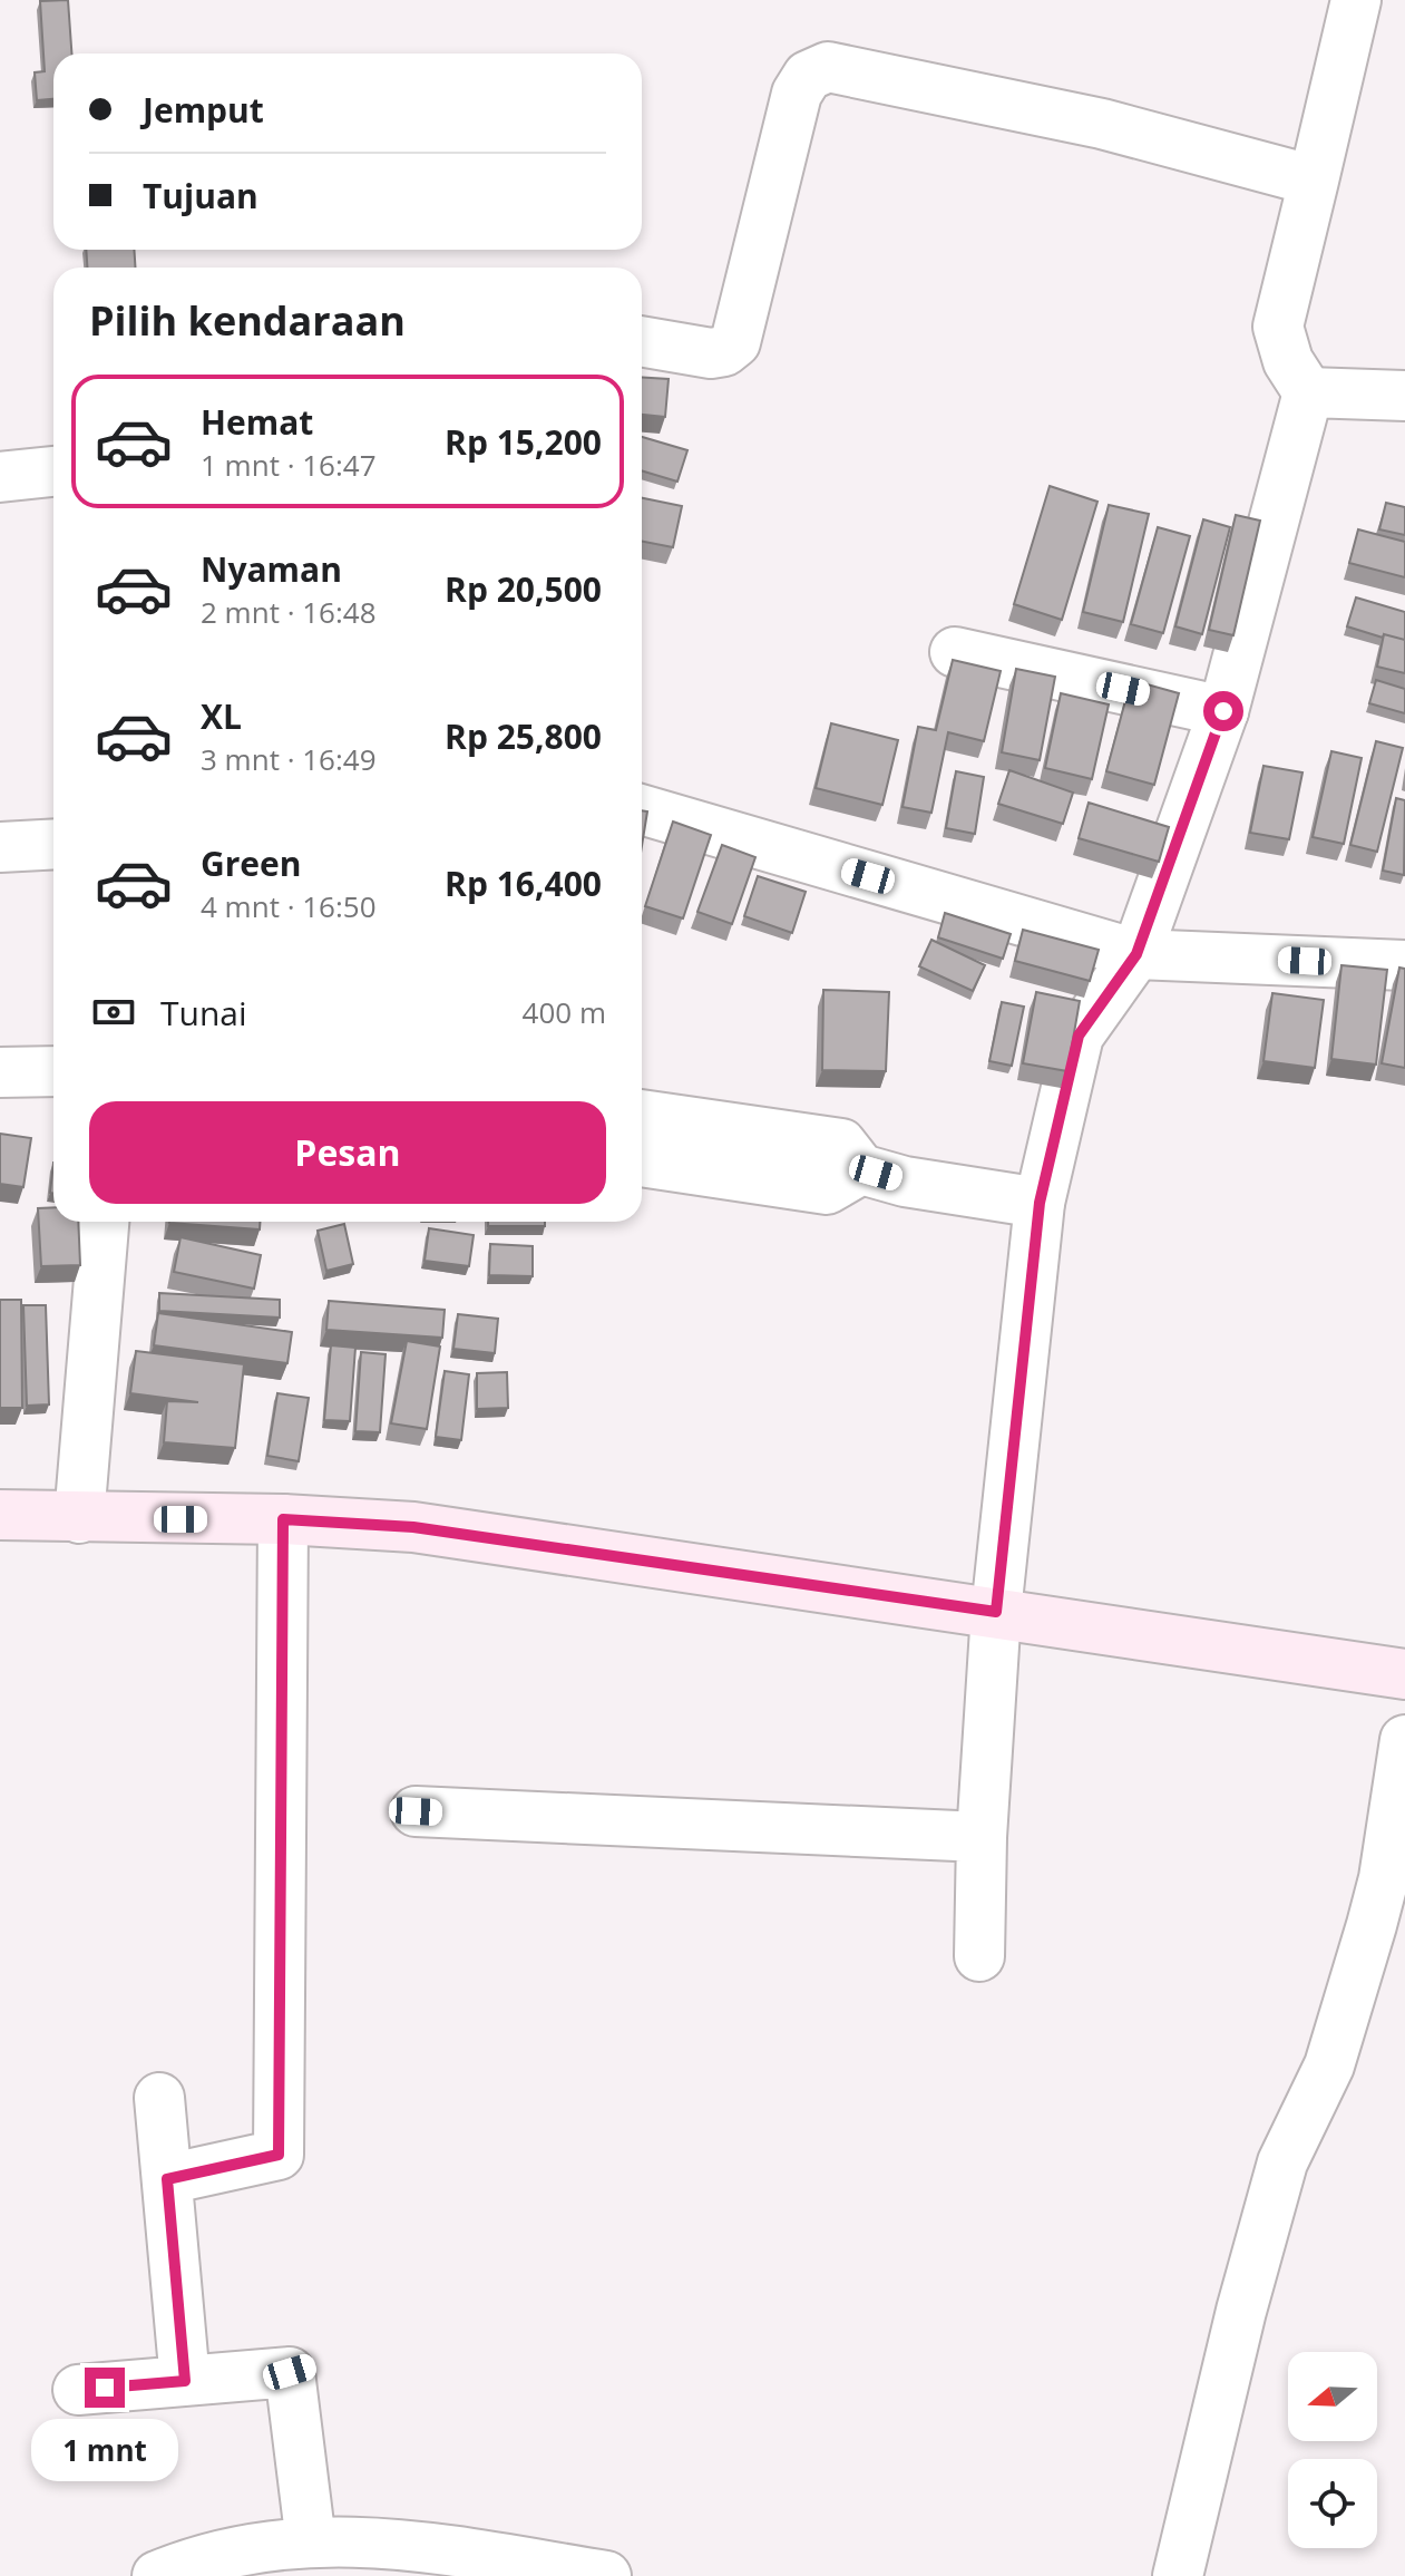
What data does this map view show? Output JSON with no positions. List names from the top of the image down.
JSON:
{
  "north": "left",
  "page": {
    "banner": ["Jemput", "Tujuan"],
    "heading": "Pilih kendaraan",
    "list": [
      {
        "name": "Hemat",
        "note": "1 mnt · 16:47",
        "value": "Rp 15,200"
      },
      {
        "name": "Nyaman",
        "note": "2 mnt · 16:48",
        "value": "Rp 20,500"
      },
      {
        "name": "XL",
        "note": "3 mnt · 16:49",
        "value": "Rp 25,800"
      },
      {
        "name": "Green",
        "note": "4 mnt · 16:50",
        "value": "Rp 16,400"
      }
    ],
    "pay": ["Tunai", "400 m"],
    "buttons": "Pesan",
    "bubble": "1 mnt"
  }
}
